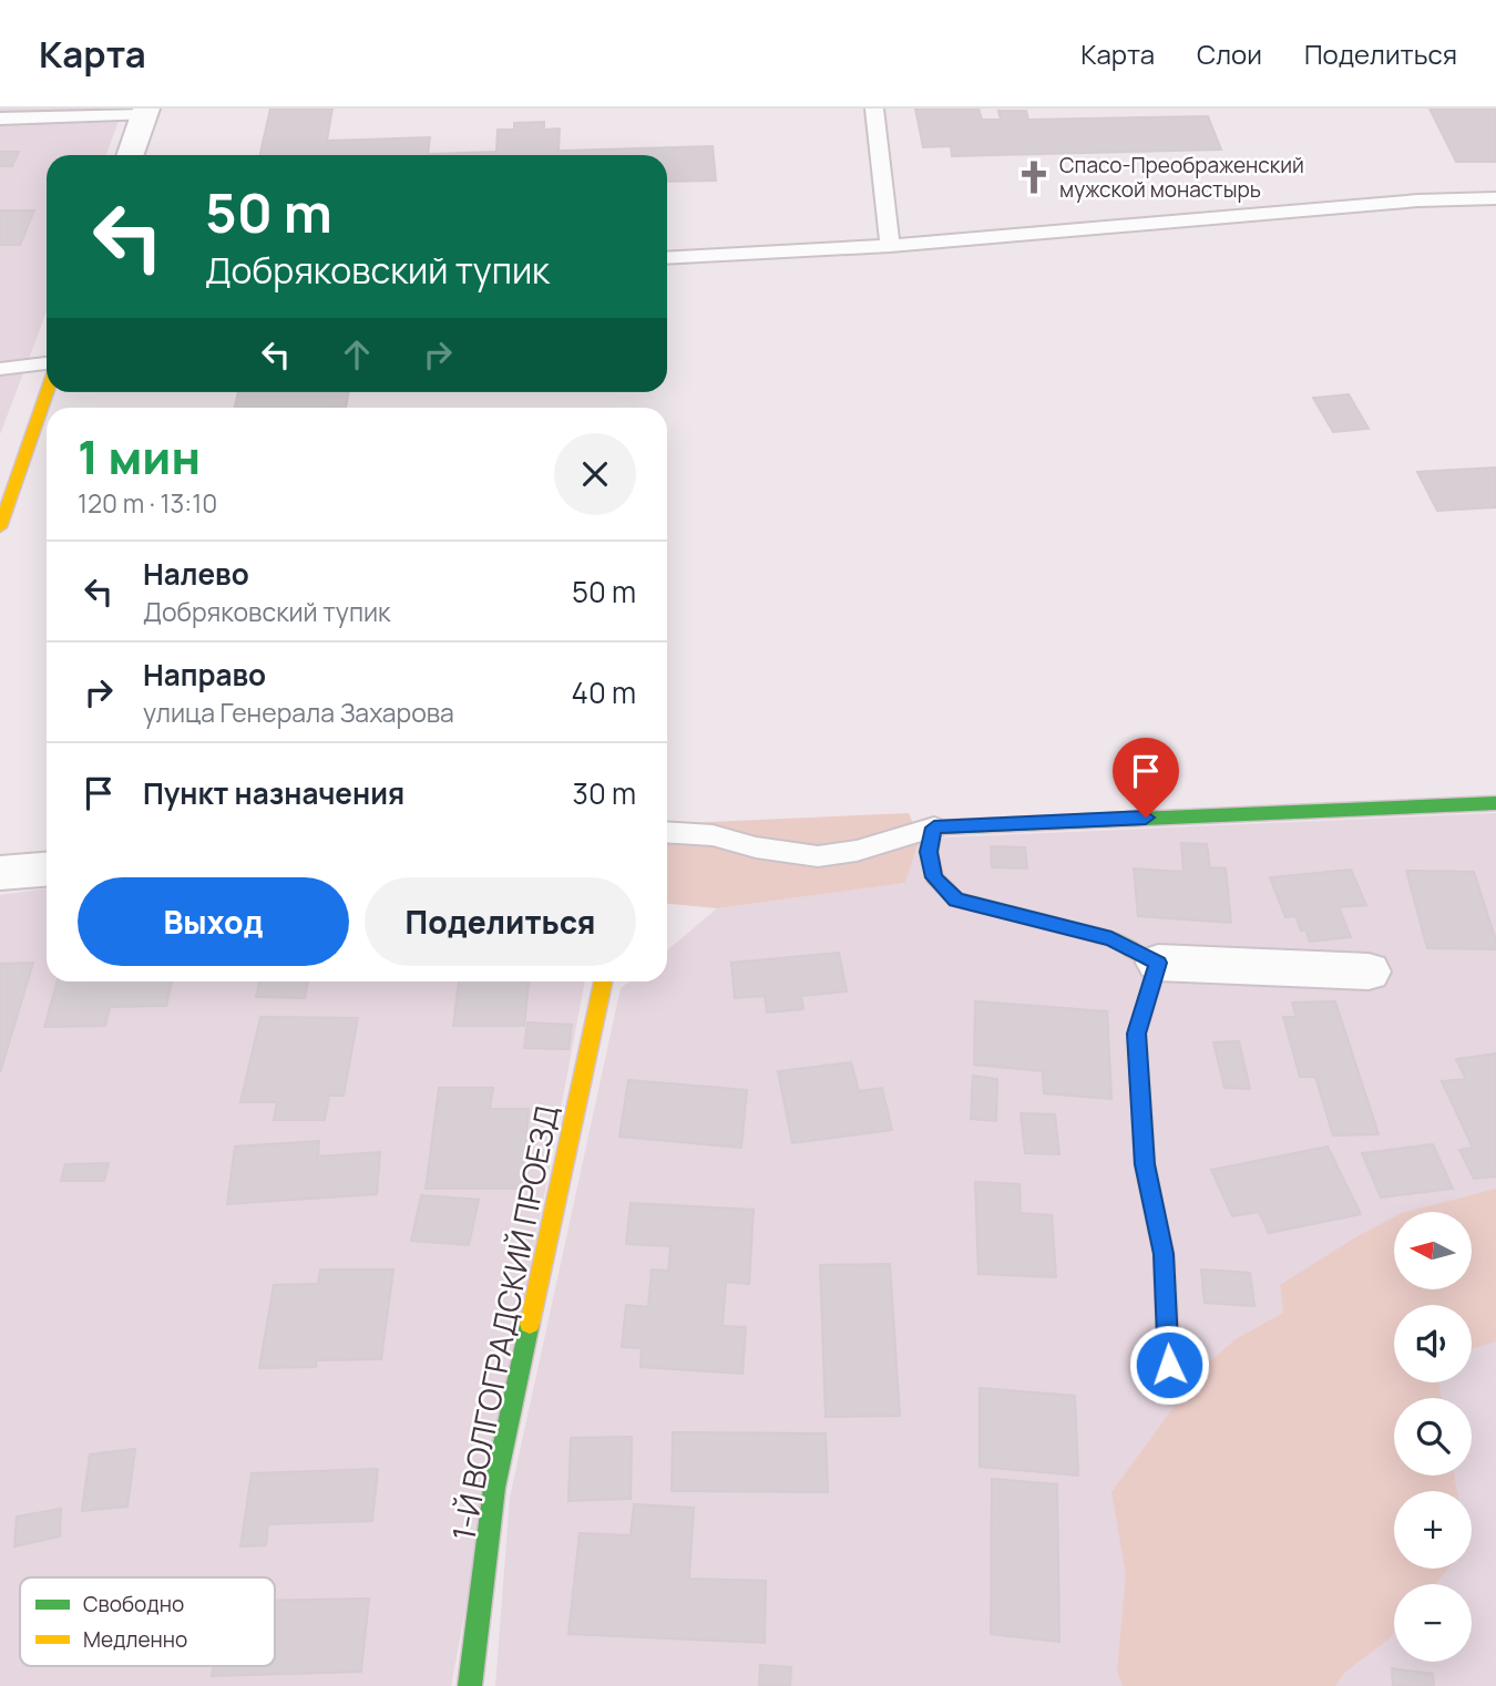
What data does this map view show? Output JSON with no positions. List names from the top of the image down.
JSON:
{
  "streets": {
    "street": ["1-Й ВОЛГОГРАДСКИЙ ПРОЕЗД"]
  },
  "places": {
    "church": ["Спасо-Преображенский мужской монастырь"]
  },
  "legend": ["Свободно", "Медленно"],
  "north": "left",
  "page": {
    "header": "Карта",
    "nav": ["Карта", "Слои", "Поделиться"],
    "turn": ["50 m", "Добряковский тупик"],
    "heading": ["1 мин", "120 m · 13:10"],
    "list": [
      {
        "name": "Налево",
        "note": "Добряковский тупик",
        "value": "50 m"
      },
      {
        "name": "Направо",
        "note": "улица Генерала Захарова",
        "value": "40 m"
      },
      {
        "name": "Пункт назначения",
        "value": "30 m"
      }
    ],
    "buttons": ["Выход", "Поделиться"],
    "map_buttons": ["+", "−"]
  }
}
